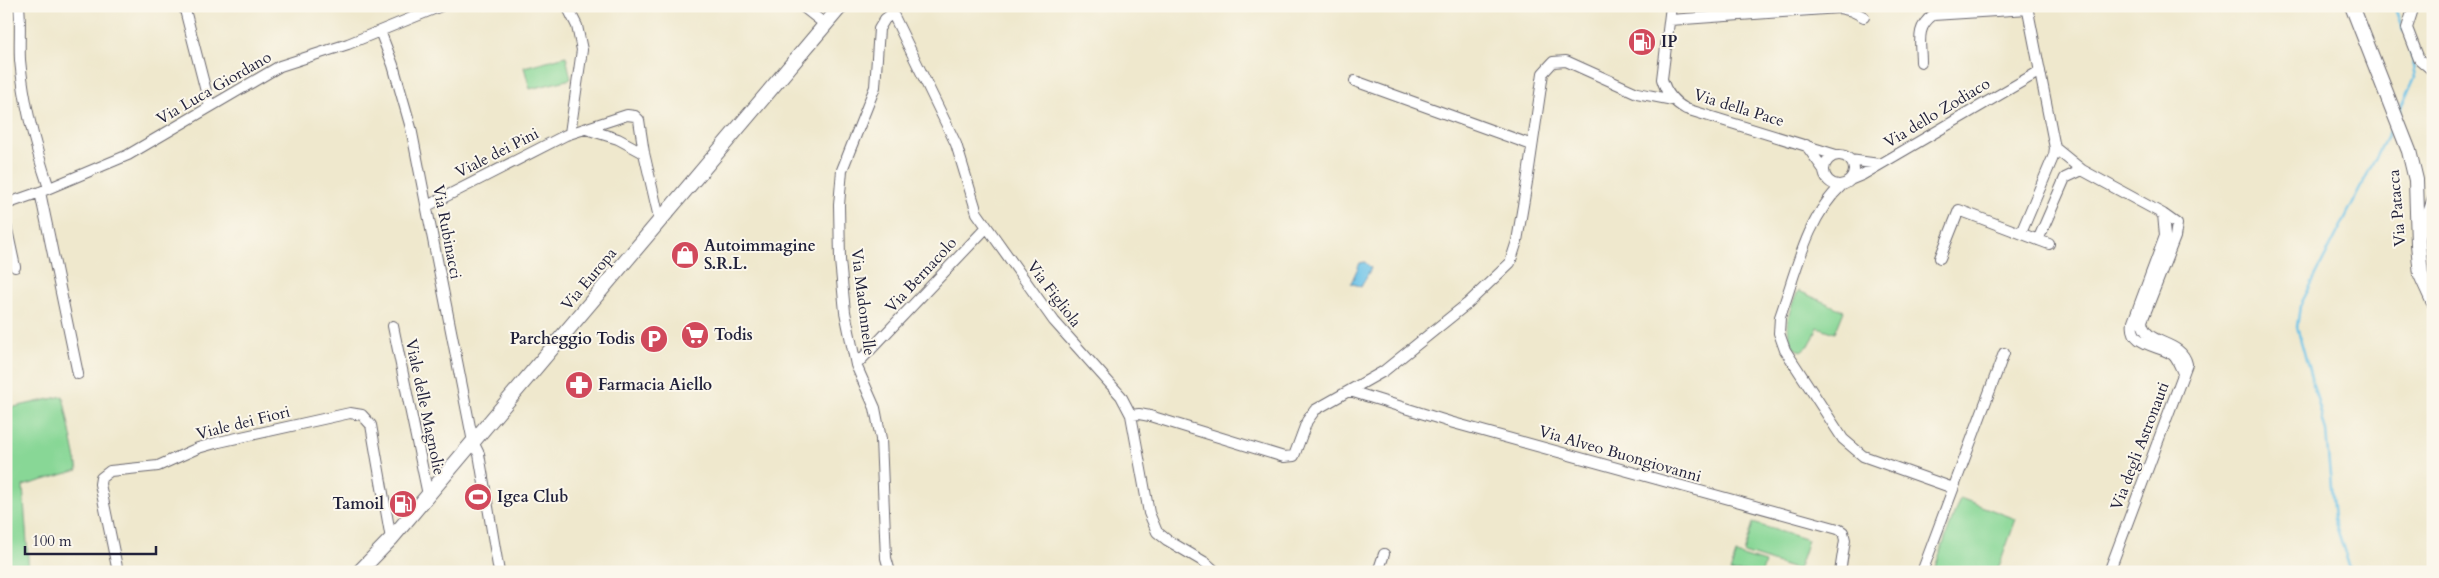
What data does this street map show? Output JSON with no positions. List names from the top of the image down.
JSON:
{
  "streets": {
    "street": [
      "Via Luca Giordano",
      "Via della Pace",
      "Via dello Zodiaco",
      "Viale dei Pini",
      "Via Patacca",
      "Via Rubinacci",
      "Via Bernacolo",
      "Via Europa",
      "Via Figliola",
      "Via Madonnelle",
      "Viale delle Magnolie",
      "Viale dei Fiori",
      "Via degli Astronauti",
      "Via Alveo Buongiovanni"
    ]
  },
  "crossings": [
    ["Via Luca Giordano", "Via Rubinacci"],
    ["Via della Pace", "Via dello Zodiaco"],
    ["Viale dei Pini", "Via Rubinacci"],
    ["Viale dei Pini", "Via Europa"],
    ["Via Rubinacci", "Via Europa"],
    ["Via Bernacolo", "Via Figliola"],
    ["Via Bernacolo", "Via Madonnelle"],
    ["Via Europa", "Viale delle Magnolie"],
    ["Via Europa", "Viale dei Fiori"],
    ["Via Figliola", "Via Madonnelle"]
  ],
  "places": {
    "fuel station": ["IP", "Tamoil"],
    "shop": ["Autoimmagine S.R.L."],
    "supermarket": ["Todis"],
    "parking": ["Parcheggio Todis"],
    "pharmacy": ["Farmacia Aiello"],
    "sports": ["Igea Club"]
  },
  "scale_bar": "100 m"
}
